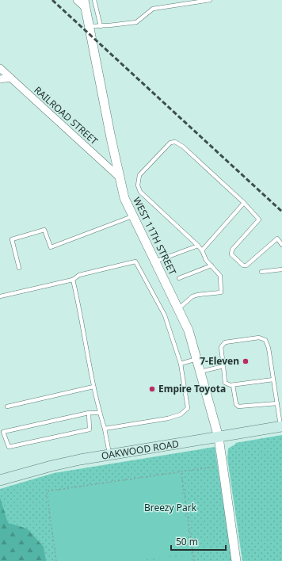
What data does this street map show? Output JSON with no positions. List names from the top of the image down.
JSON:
{
  "streets": {
    "main road": ["OAKWOOD ROAD"],
    "street": ["RAILROAD STREET", "WEST 11TH STREET"]
  },
  "crossings": [
    ["RAILROAD STREET", "WEST 11TH STREET"],
    ["WEST 11TH STREET", "OAKWOOD ROAD"]
  ],
  "parks": ["Breezy Park"],
  "places": ["7-Eleven", "Empire Toyota"],
  "scale_bar": "50 m"
}
